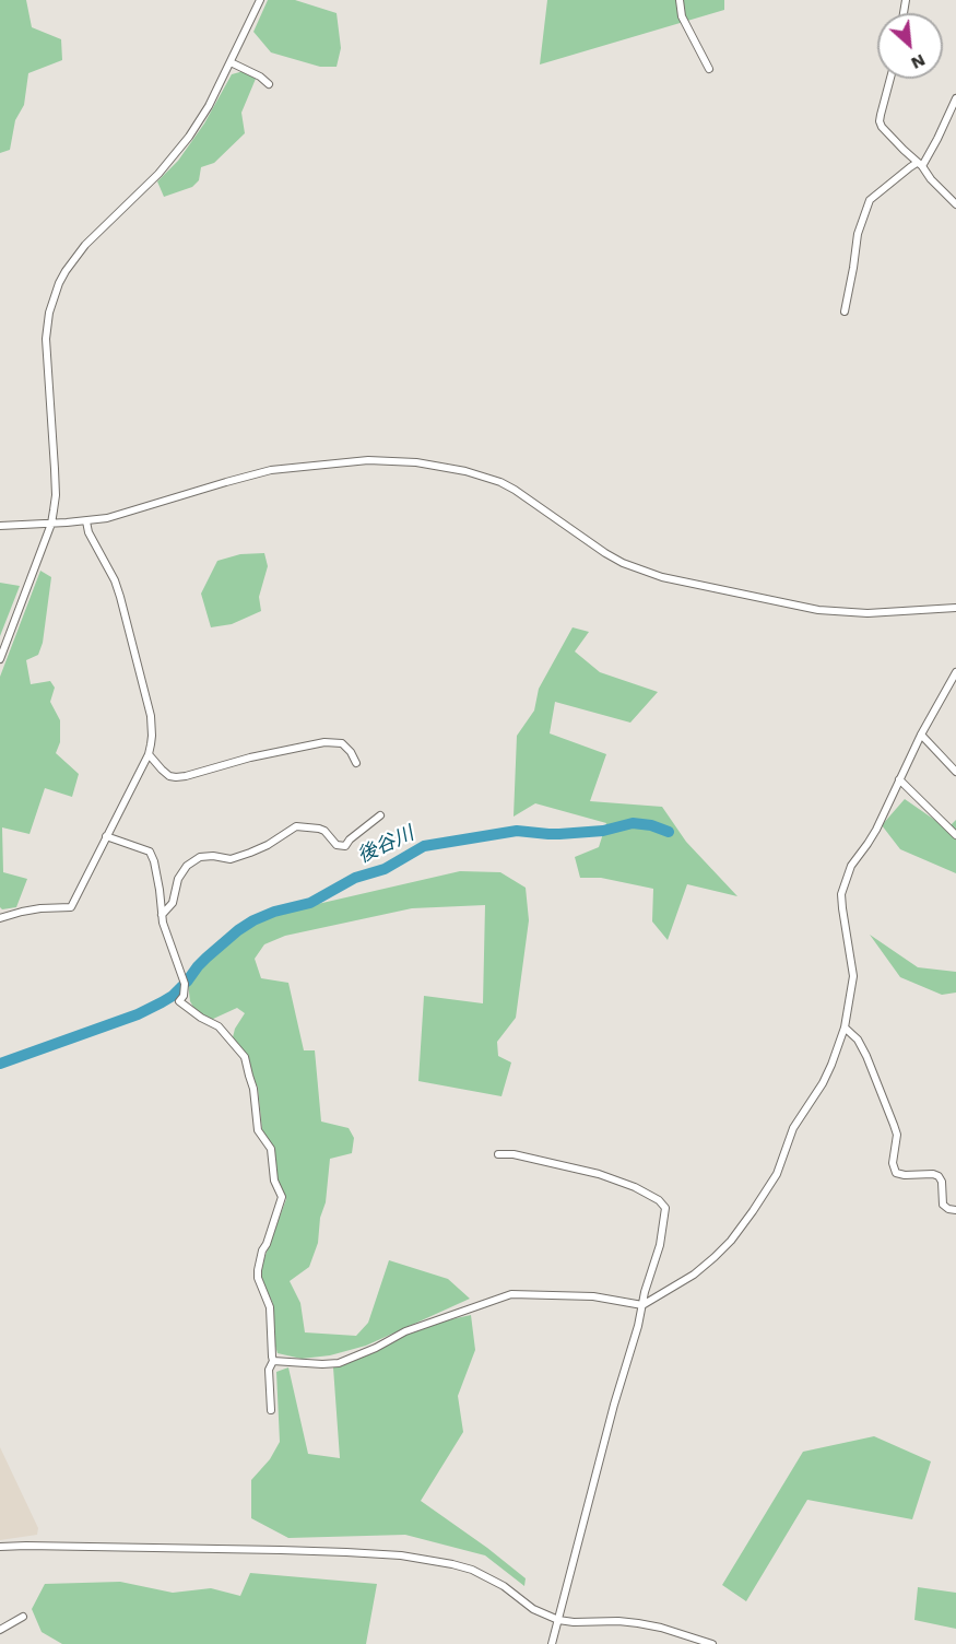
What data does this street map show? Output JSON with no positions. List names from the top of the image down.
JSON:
{
  "water": ["後谷川"],
  "north": "bottom right"
}
